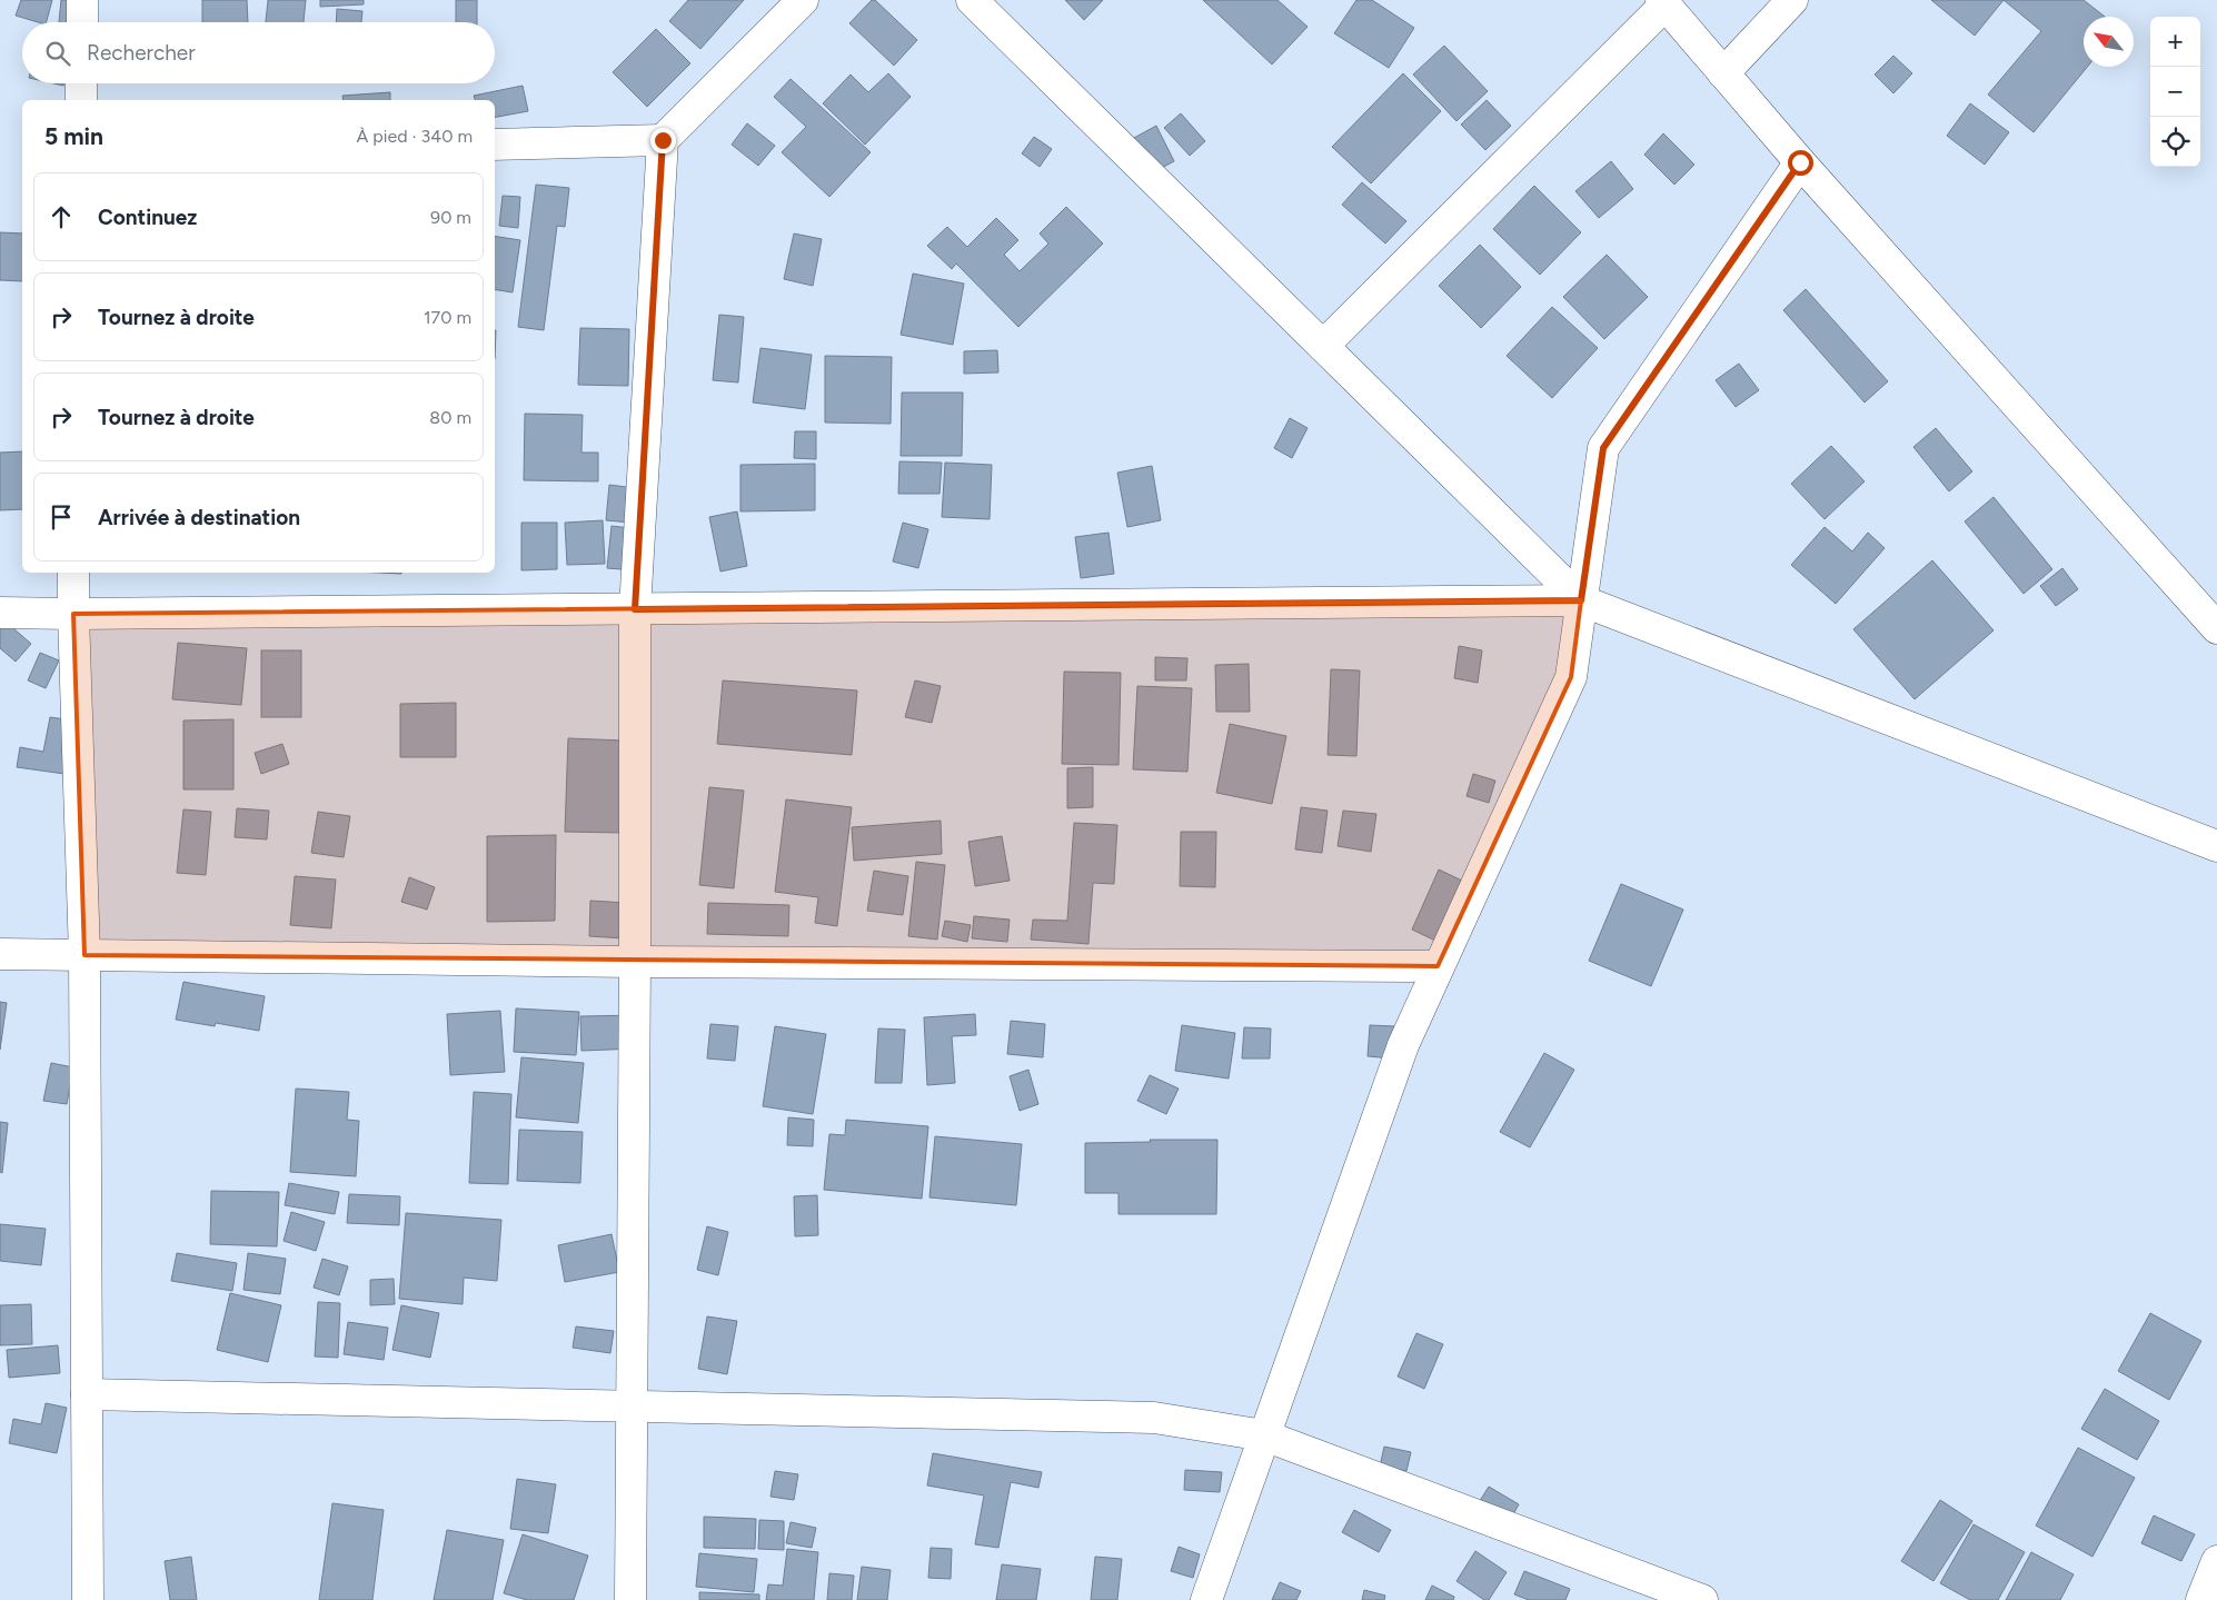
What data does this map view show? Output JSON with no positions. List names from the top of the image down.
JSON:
{
  "north": "top left",
  "page": {
    "map_buttons": ["+", "−"],
    "search": "Rechercher",
    "heading": ["5 min", "À pied · 340 m"],
    "list": [
      ["Continuez", "90 m"],
      ["Tournez à droite", "170 m"],
      ["Tournez à droite", "80 m"],
      "Arrivée à destination"
    ]
  }
}
